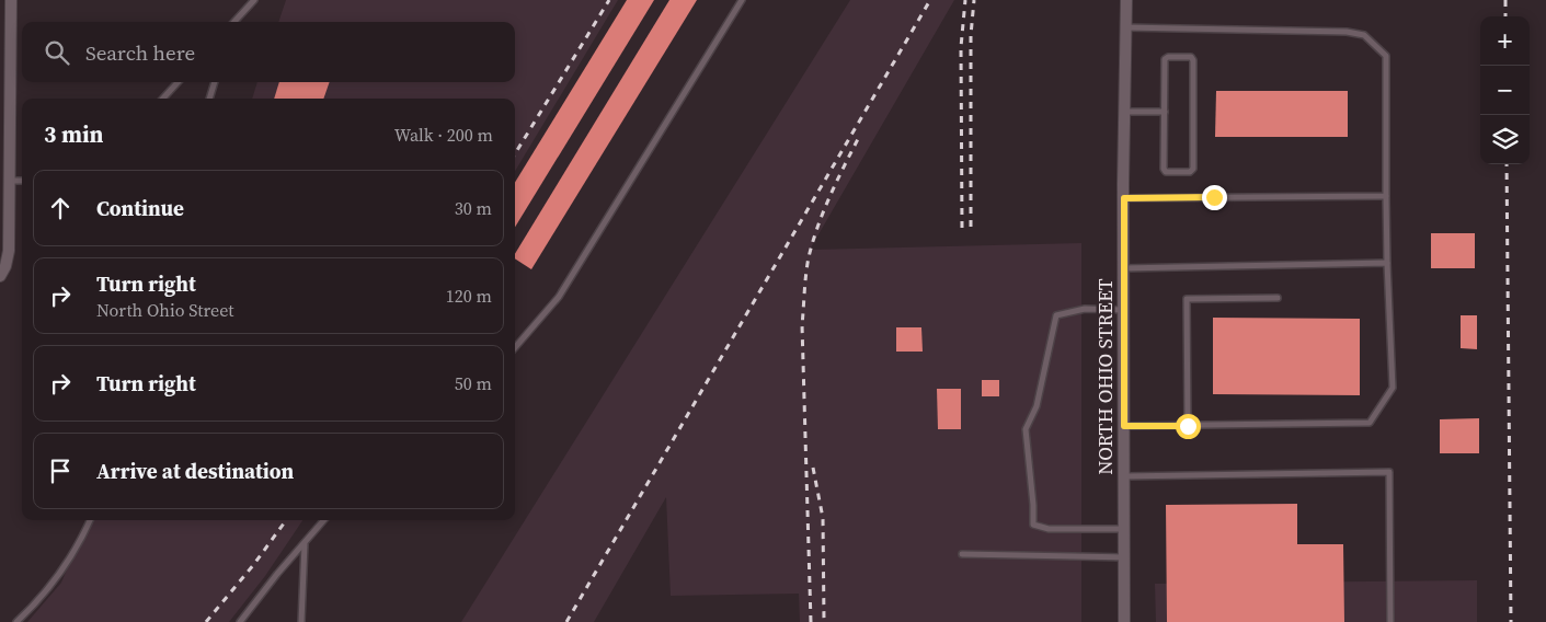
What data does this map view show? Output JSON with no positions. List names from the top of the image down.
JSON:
{
  "streets": {
    "street": ["NORTH OHIO STREET"]
  },
  "page": {
    "map_buttons": ["+", "−"],
    "search": "Search here",
    "heading": ["3 min", "Walk · 200 m"],
    "list": [
      ["Continue", "30 m"],
      ["Turn right", "North Ohio Street", "120 m"],
      ["Turn right", "50 m"],
      "Arrive at destination"
    ]
  }
}
